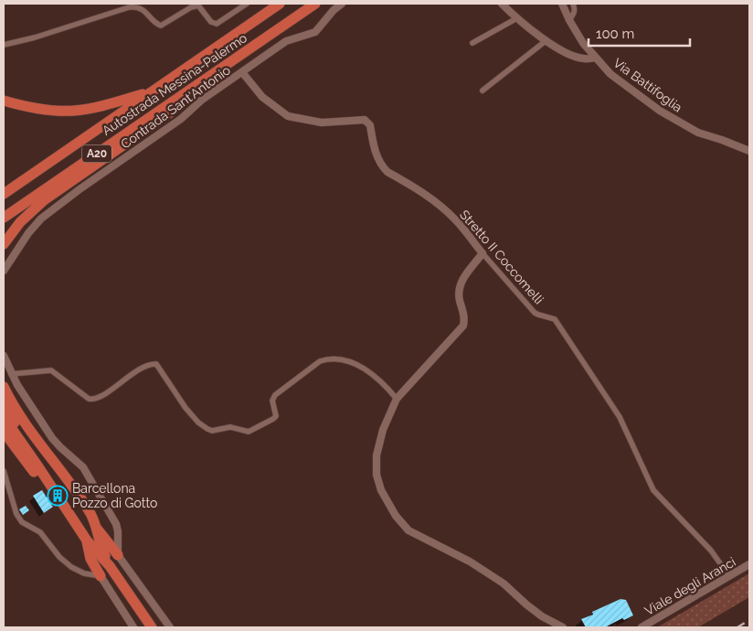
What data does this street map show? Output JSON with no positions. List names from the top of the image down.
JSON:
{
  "streets": {
    "highway": ["Autostrada Messina-Palermo", "A20"],
    "street": [
      "Via Battifoglia",
      "Contrada Sant'Antonio",
      "Stretto II Coccomelli",
      "Viale degli Aranci"
    ]
  },
  "crossings": [
    ["Contrada Sant'Antonio", "Stretto II Coccomelli"],
    ["Stretto II Coccomelli", "Viale degli Aranci"]
  ],
  "places": {
    "building": ["Barcellona Pozzo di Gotto"]
  },
  "scale_bar": "100 m"
}
